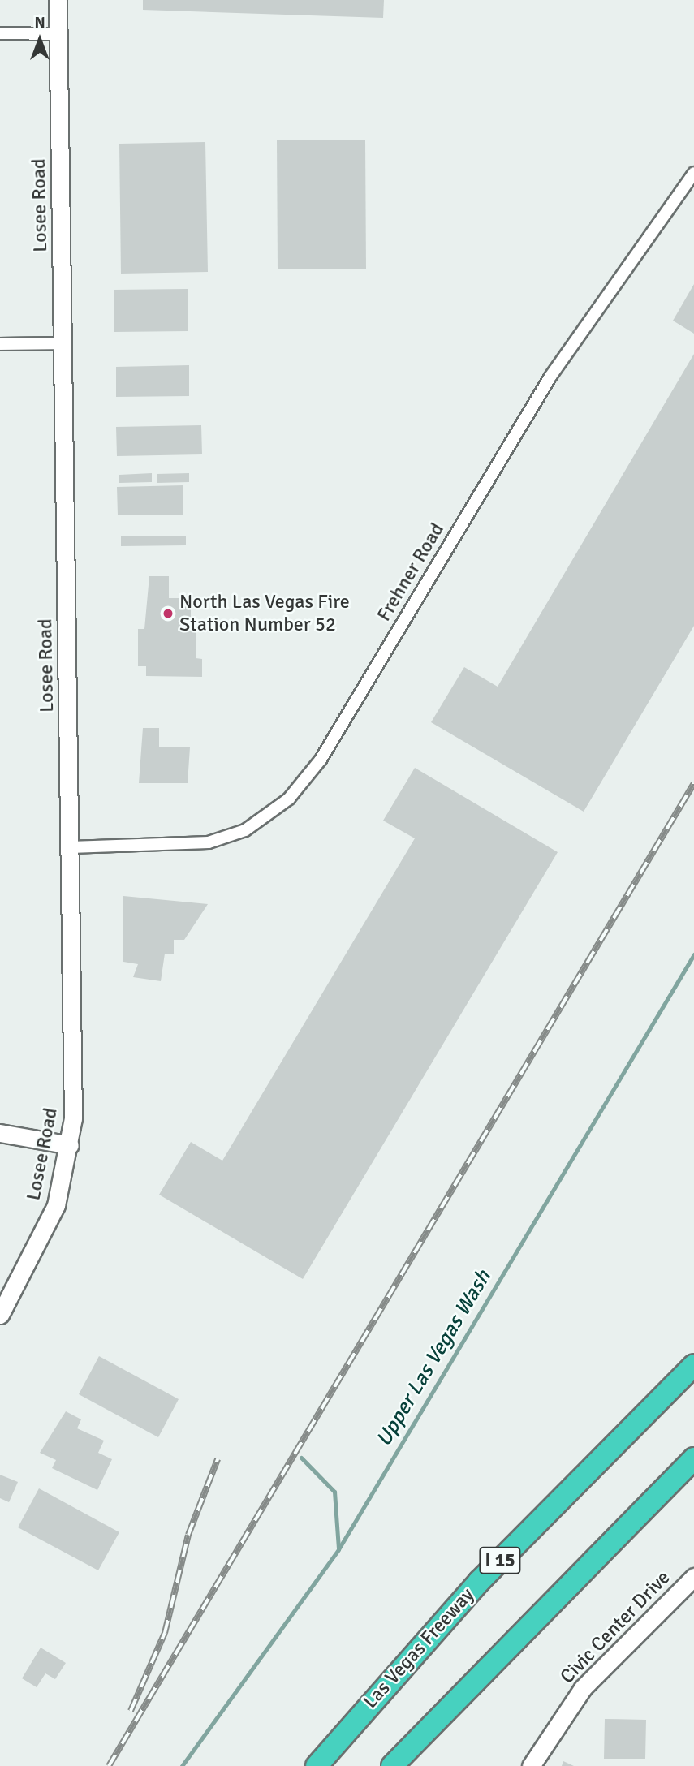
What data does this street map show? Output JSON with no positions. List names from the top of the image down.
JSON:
{
  "streets": {
    "highway": ["I 15", "Las Vegas Freeway"],
    "main road": ["Losee Road", "Civic Center Drive"],
    "street": ["Frehner Road"]
  },
  "crossings": [
    ["Losee Road", "Frehner Road"]
  ],
  "water": ["Upper Las Vegas Wash"],
  "places": ["North Las Vegas Fire Station Number 52"],
  "north": "top"
}
